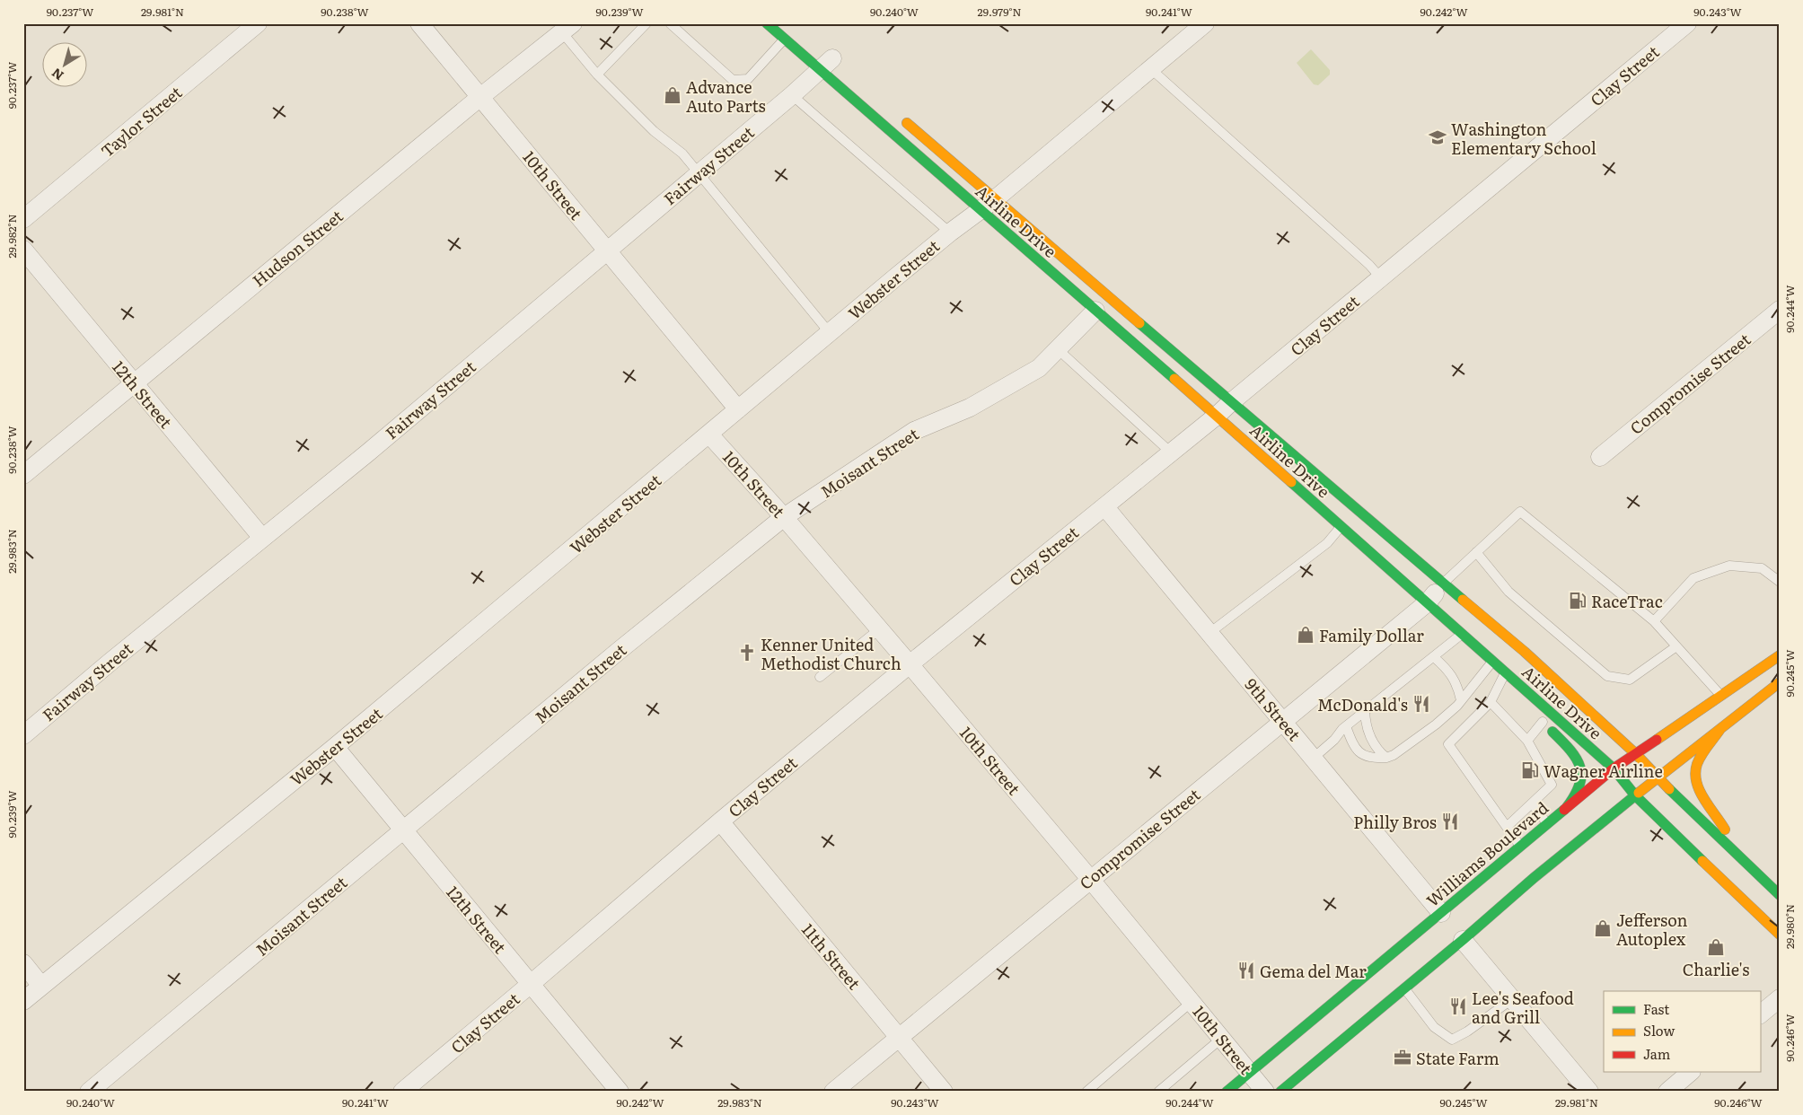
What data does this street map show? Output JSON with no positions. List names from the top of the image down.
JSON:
{
  "streets": {
    "main road": ["Airline Drive", "Williams Boulevard"],
    "street": [
      "Clay Street",
      "Taylor Street",
      "Fairway Street",
      "10th Street",
      "Hudson Street",
      "Webster Street",
      "Compromise Street",
      "12th Street",
      "Moisant Street",
      "9th Street",
      "11th Street"
    ]
  },
  "crossings": [
    ["Clay Street", "10th Street"],
    ["Clay Street", "Airline Drive"],
    ["Clay Street", "12th Street"],
    ["Clay Street", "9th Street"],
    ["Clay Street", "11th Street"],
    ["Fairway Street", "10th Street"],
    ["Fairway Street", "Airline Drive"],
    ["Fairway Street", "12th Street"],
    ["10th Street", "Hudson Street"],
    ["10th Street", "Webster Street"],
    ["10th Street", "Compromise Street"],
    ["10th Street", "Moisant Street"],
    ["10th Street", "Williams Boulevard"],
    ["Airline Drive", "Webster Street"],
    ["Airline Drive", "Compromise Street"],
    ["Airline Drive", "Moisant Street"],
    ["Airline Drive", "Williams Boulevard"],
    ["Hudson Street", "12th Street"],
    ["Webster Street", "12th Street"],
    ["Compromise Street", "9th Street"],
    ["Compromise Street", "11th Street"],
    ["12th Street", "Moisant Street"],
    ["9th Street", "Williams Boulevard"]
  ],
  "places": {
    "shop": [
      "Advance Auto Parts",
      "Family Dollar",
      "Jefferson Autoplex",
      "Charlie's"
    ],
    "school or university": ["Washington Elementary School"],
    "fuel station": ["RaceTrac", "Wagner Airline"],
    "church": ["Kenner United Methodist Church"],
    "restaurant": [
      "McDonald's",
      "Philly Bros",
      "Gema del Mar",
      "Lee's Seafood and Grill"
    ],
    "office": ["State Farm"]
  },
  "legend": ["Fast", "Slow", "Jam"],
  "north": "bottom left",
  "coordinates": [
    "90.237°W",
    "29.981°N",
    "90.238°W",
    "90.239°W",
    "90.240°W",
    "29.979°N",
    "90.241°W",
    "90.242°W",
    "90.243°W",
    "29.982°N",
    "90.244°W",
    "29.983°N",
    "90.245°W",
    "29.980°N",
    "90.246°W"
  ]
}
